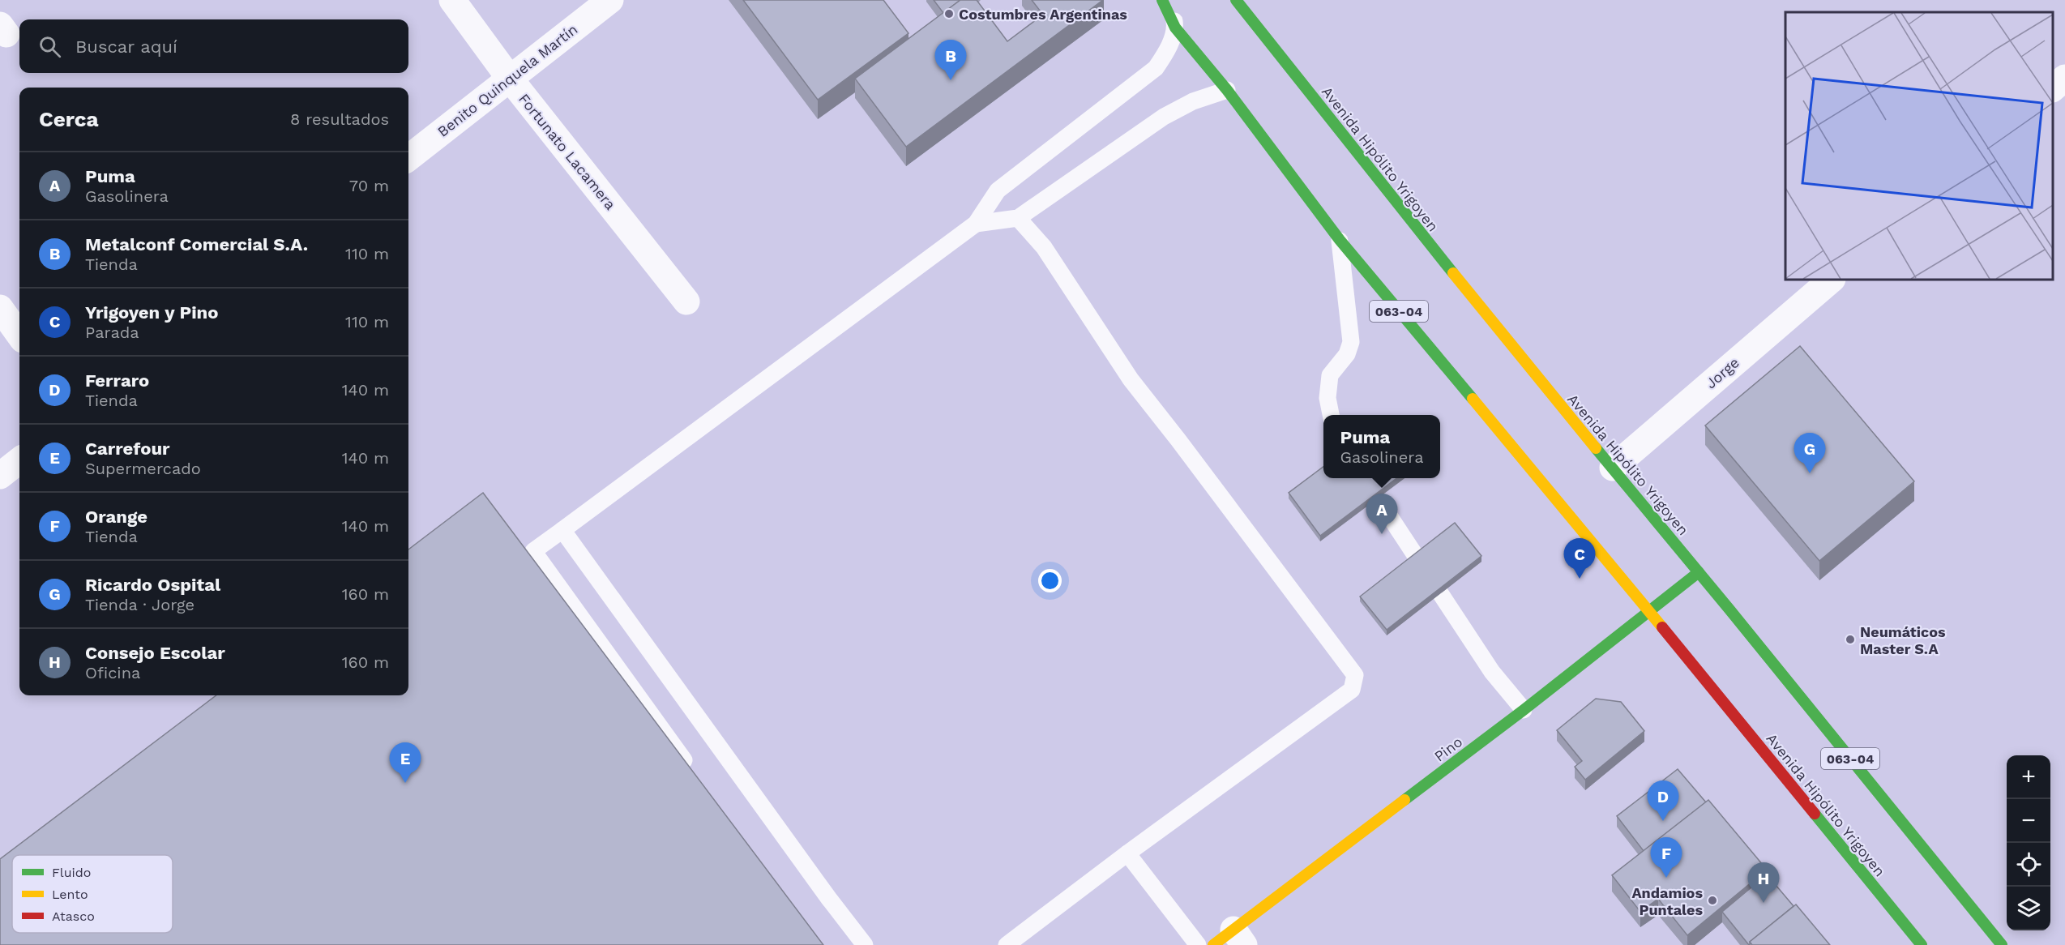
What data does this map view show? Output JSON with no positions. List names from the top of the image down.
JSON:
{
  "streets": {
    "main road": ["Avenida Hipólito Yrigoyen", "063-04", "Pino"],
    "street": ["Benito Quinquela Martín", "Fortunato Lacamera", "Jorge"]
  },
  "crossings": [
    ["Benito Quinquela Martín", "Fortunato Lacamera"],
    ["Avenida Hipólito Yrigoyen", "Jorge"],
    ["Avenida Hipólito Yrigoyen", "Pino"]
  ],
  "places": ["Costumbres Argentinas", "Neumáticos Master S.A", "Andamios Puntales"],
  "legend": ["Fluido", "Lento", "Atasco"],
  "page": {
    "search": "Buscar aquí",
    "pins": [
      "B",
      "G",
      "A",
      "C",
      "E",
      "D",
      "F",
      "H"
    ],
    "heading": ["Cerca", "8 resultados"],
    "list": [
      {
        "mark": "A",
        "name": "Puma",
        "note": "Gasolinera",
        "value": "70 m"
      },
      {
        "mark": "B",
        "name": "Metalconf Comercial S.A.",
        "note": "Tienda",
        "value": "110 m"
      },
      {
        "mark": "C",
        "name": "Yrigoyen y Pino",
        "note": "Parada",
        "value": "110 m"
      },
      {
        "mark": "D",
        "name": "Ferraro",
        "note": "Tienda",
        "value": "140 m"
      },
      {
        "mark": "E",
        "name": "Carrefour",
        "note": "Supermercado",
        "value": "140 m"
      },
      {
        "mark": "F",
        "name": "Orange",
        "note": "Tienda",
        "value": "140 m"
      },
      {
        "mark": "G",
        "name": "Ricardo Ospital",
        "note": "Tienda · Jorge",
        "value": "160 m"
      },
      {
        "mark": "H",
        "name": "Consejo Escolar",
        "note": "Oficina",
        "value": "160 m"
      }
    ],
    "popup": ["Puma", "Gasolinera"],
    "map_buttons": ["+", "−"]
  }
}
